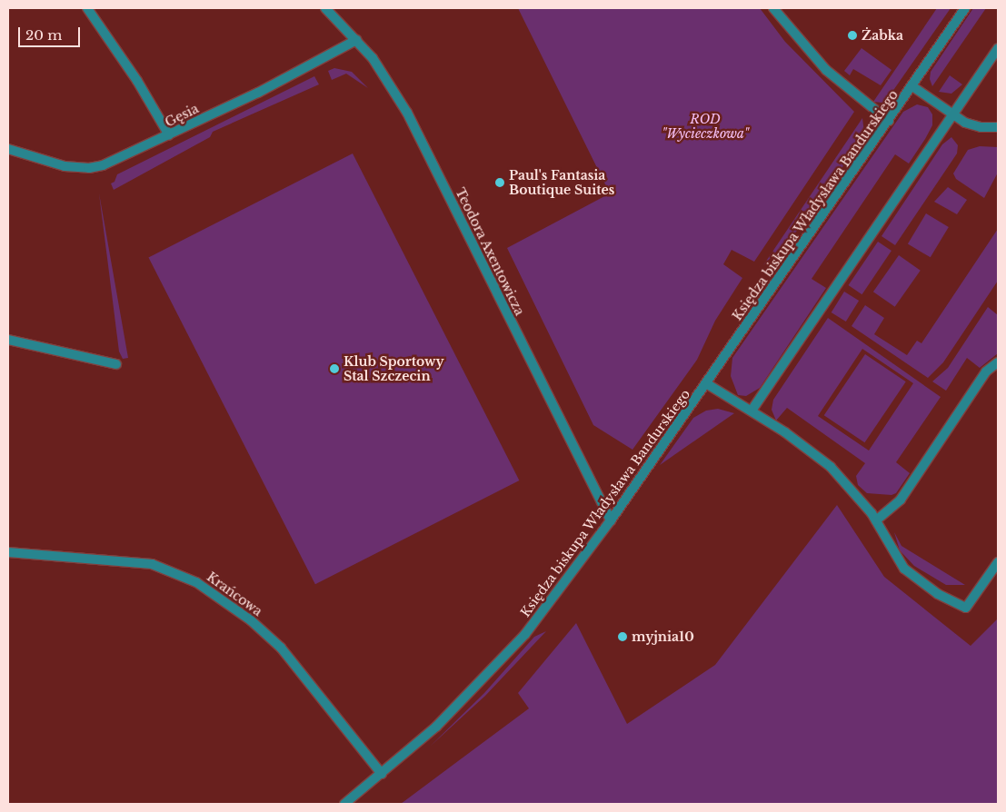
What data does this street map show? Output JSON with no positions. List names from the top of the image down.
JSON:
{
  "streets": {
    "street": [
      "Gęsia",
      "Księdza biskupa Władysława Bandurskiego",
      "Teodora Axentowicza",
      "Krańcowa"
    ]
  },
  "crossings": [
    ["Gęsia", "Teodora Axentowicza"],
    ["Księdza biskupa Władysława Bandurskiego", "Teodora Axentowicza"],
    ["Księdza biskupa Władysława Bandurskiego", "Krańcowa"]
  ],
  "parks": ["ROD \"Wycieczkowa\""],
  "places": [
    "Żabka",
    "Paul's Fantasia Boutique Suites",
    "Klub Sportowy Stal Szczecin",
    "myjnia10"
  ],
  "scale_bar": "20 m"
}
